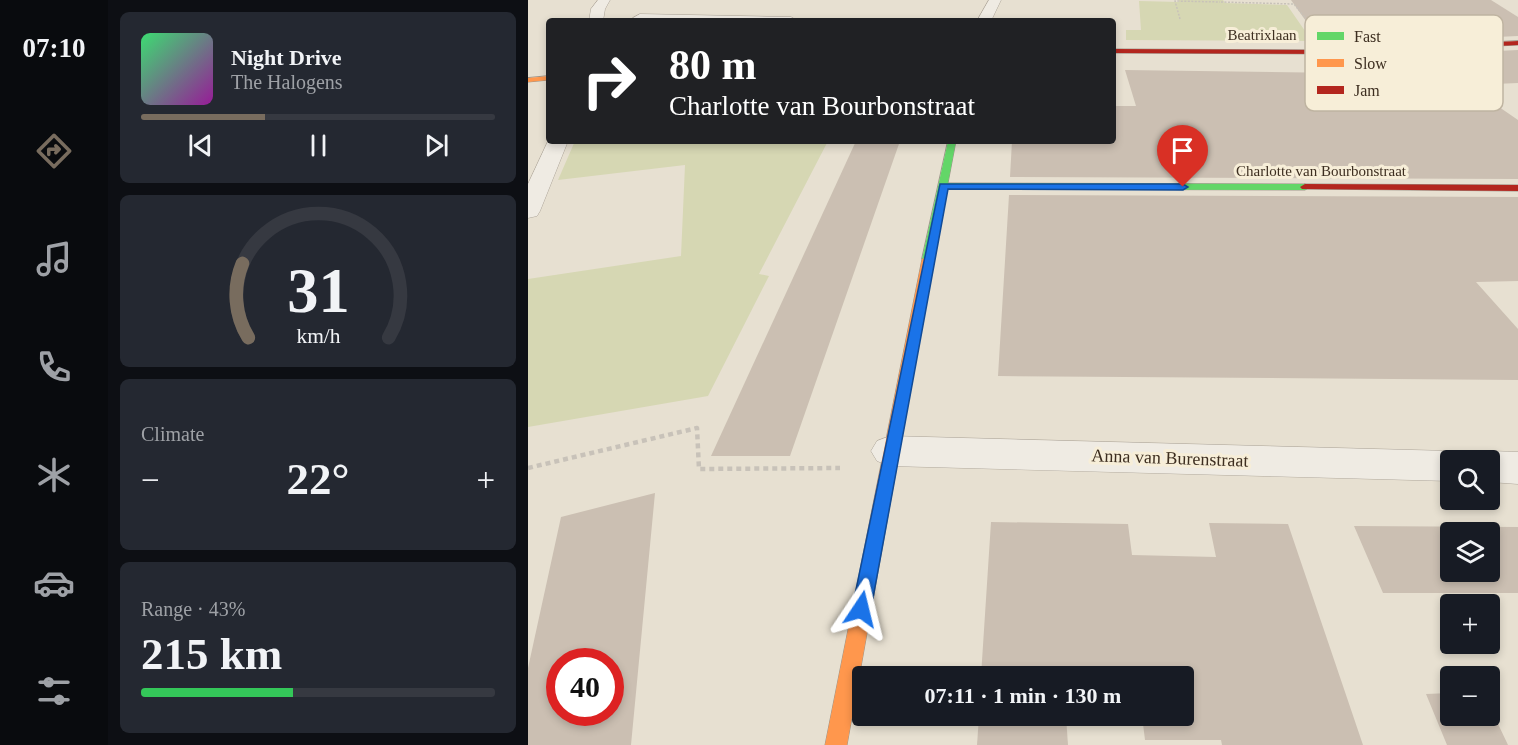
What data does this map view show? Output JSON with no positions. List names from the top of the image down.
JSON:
{
  "streets": {
    "street": ["Beatrixlaan", "Charlotte van Bourbonstraat", "Anna van Burenstraat"]
  },
  "legend": ["Fast", "Slow", "Jam"],
  "page": {
    "tabs": "07:10",
    "turn": ["80 m", "Charlotte van Bourbonstraat"],
    "song": ["Night Drive", "The Halogens"],
    "tile": [
      "Climate",
      ["Range · 43%", "215 km"]
    ],
    "map_buttons": ["+", "−"],
    "heat": ["−", "22°", "+"],
    "limit": "40",
    "trip": "07:11 · 1 min · 130 m",
    "gauge": ["31", "km/h"]
  }
}
